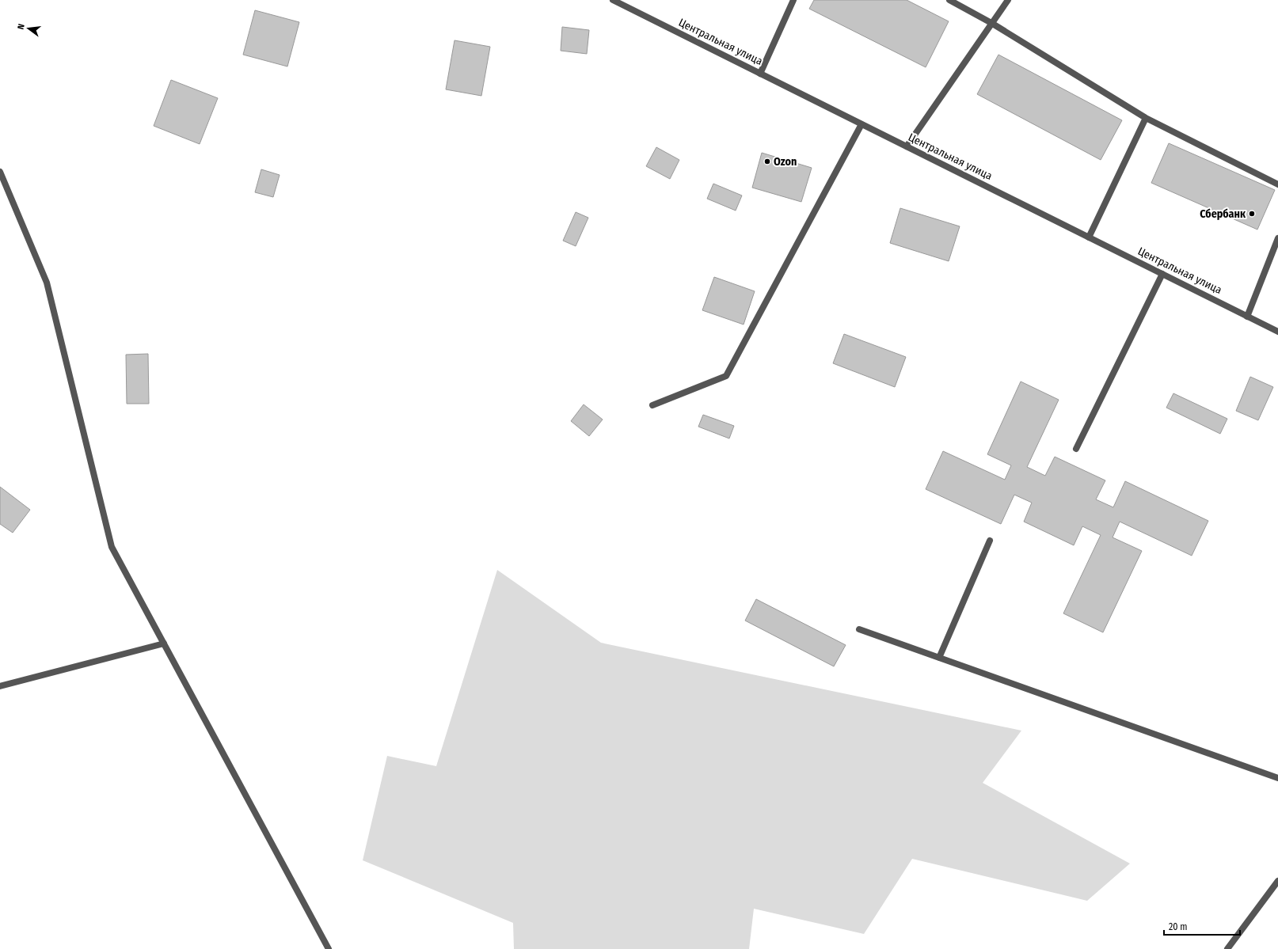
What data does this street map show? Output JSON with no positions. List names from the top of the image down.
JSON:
{
  "streets": {
    "street": ["Центральная улица"]
  },
  "places": ["Ozon", "Сбербанк"],
  "scale_bar": "20 m",
  "north": "left"
}
